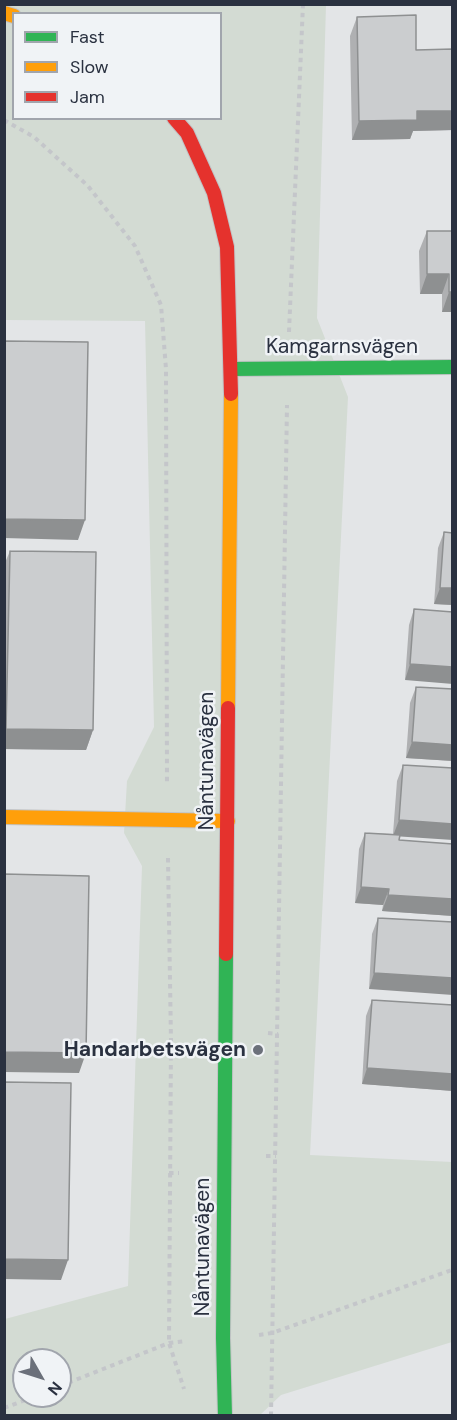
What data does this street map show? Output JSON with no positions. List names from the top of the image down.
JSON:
{
  "streets": {
    "street": ["Kamgarnsvägen", "Nåntunavägen"]
  },
  "crossings": [
    ["Kamgarnsvägen", "Nåntunavägen"]
  ],
  "places": ["Handarbetsvägen"],
  "legend": ["Fast", "Slow", "Jam"],
  "north": "bottom right"
}
